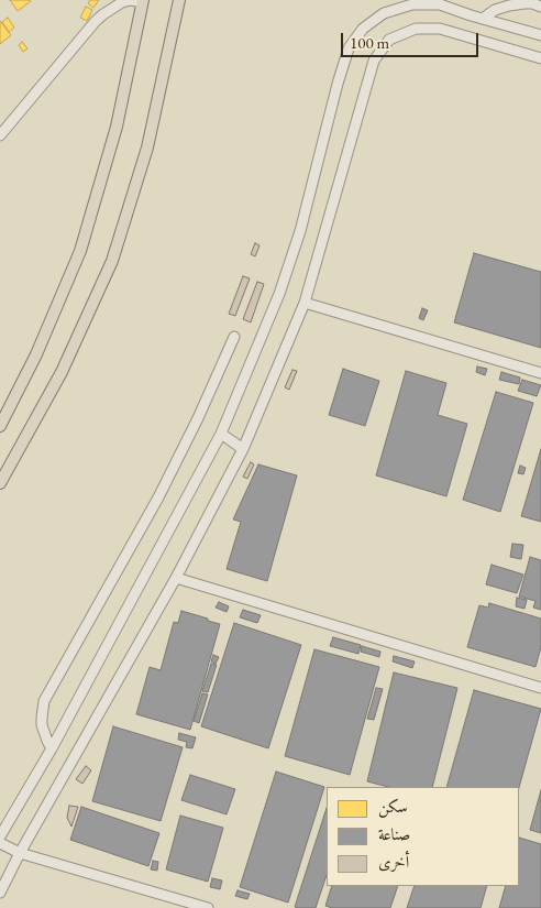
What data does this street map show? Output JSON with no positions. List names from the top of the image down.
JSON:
{
  "legend": ["سكن", "صناعة", "أخرى"],
  "scale_bar": "100 m"
}
